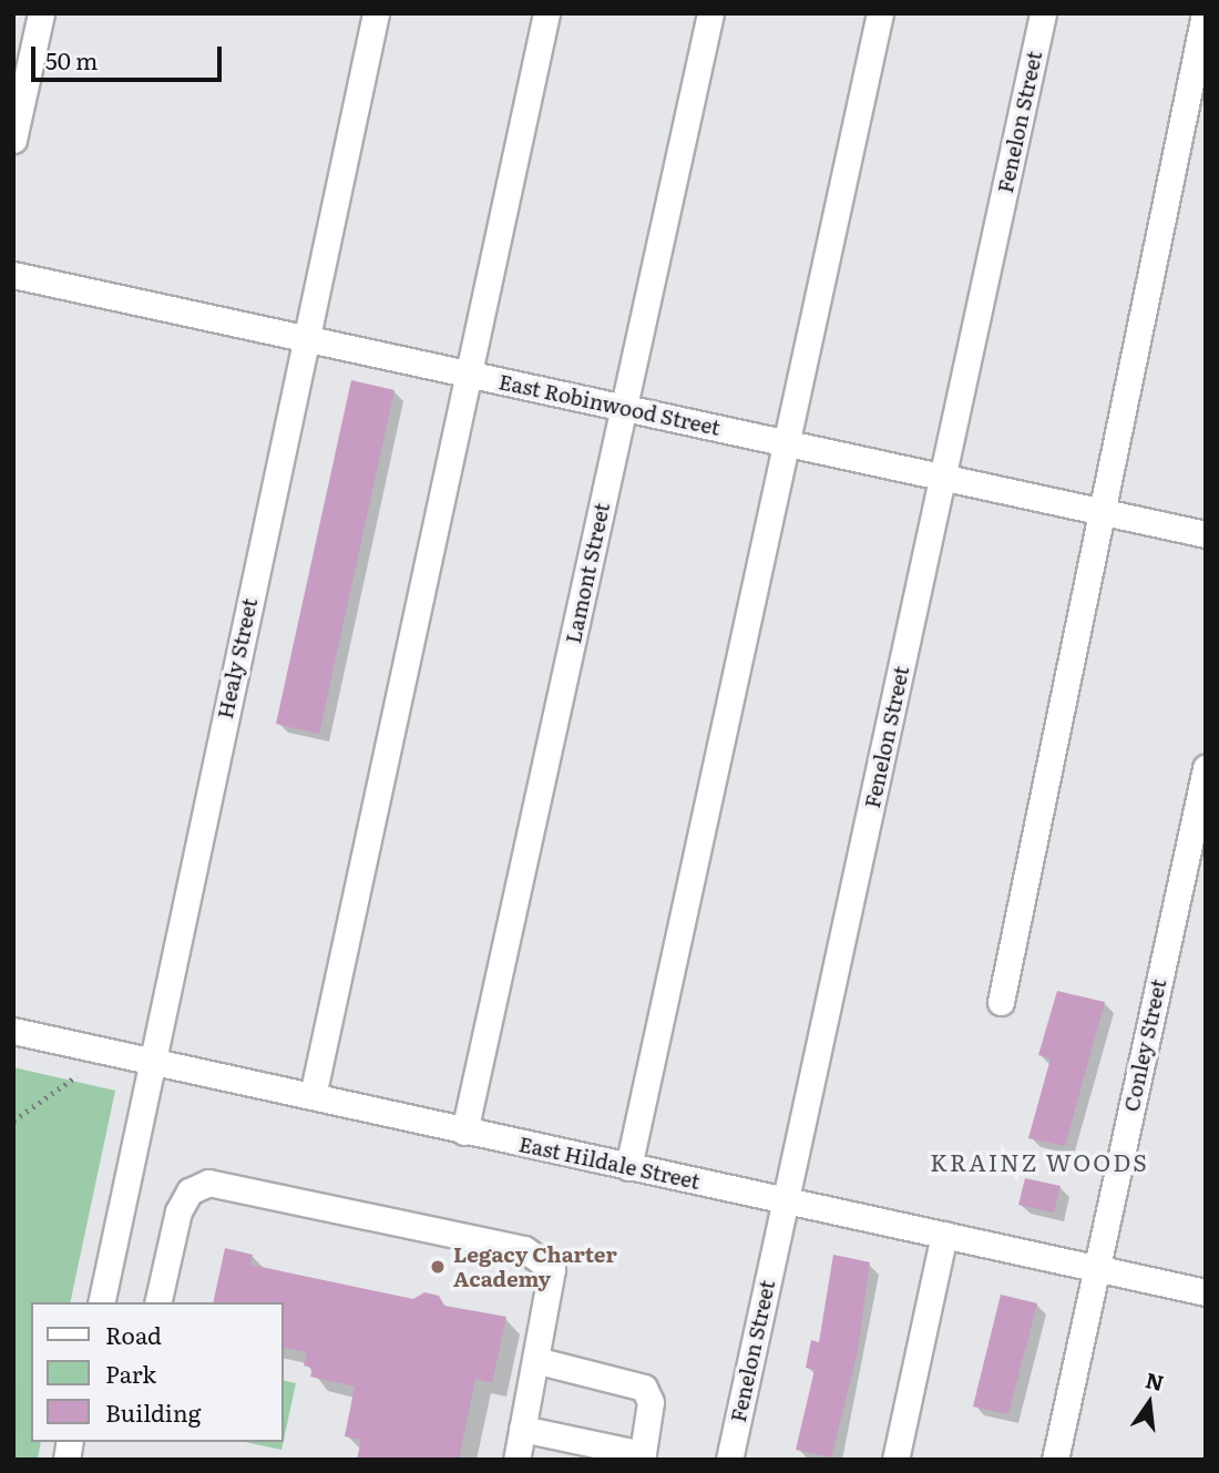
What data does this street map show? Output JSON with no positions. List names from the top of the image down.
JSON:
{
  "streets": {
    "street": [
      "Fenelon Street",
      "East Robinwood Street",
      "Lamont Street",
      "Healy Street",
      "Conley Street",
      "East Hildale Street"
    ]
  },
  "crossings": [
    ["Fenelon Street", "East Robinwood Street"],
    ["Fenelon Street", "East Hildale Street"],
    ["East Robinwood Street", "Lamont Street"],
    ["East Robinwood Street", "Healy Street"],
    ["Lamont Street", "East Hildale Street"],
    ["Healy Street", "East Hildale Street"],
    ["Conley Street", "East Hildale Street"]
  ],
  "districts": ["KRAINZ WOODS"],
  "places": ["Legacy Charter Academy"],
  "legend": ["Road", "Park", "Building"],
  "scale_bar": "50 m",
  "north": "top"
}
